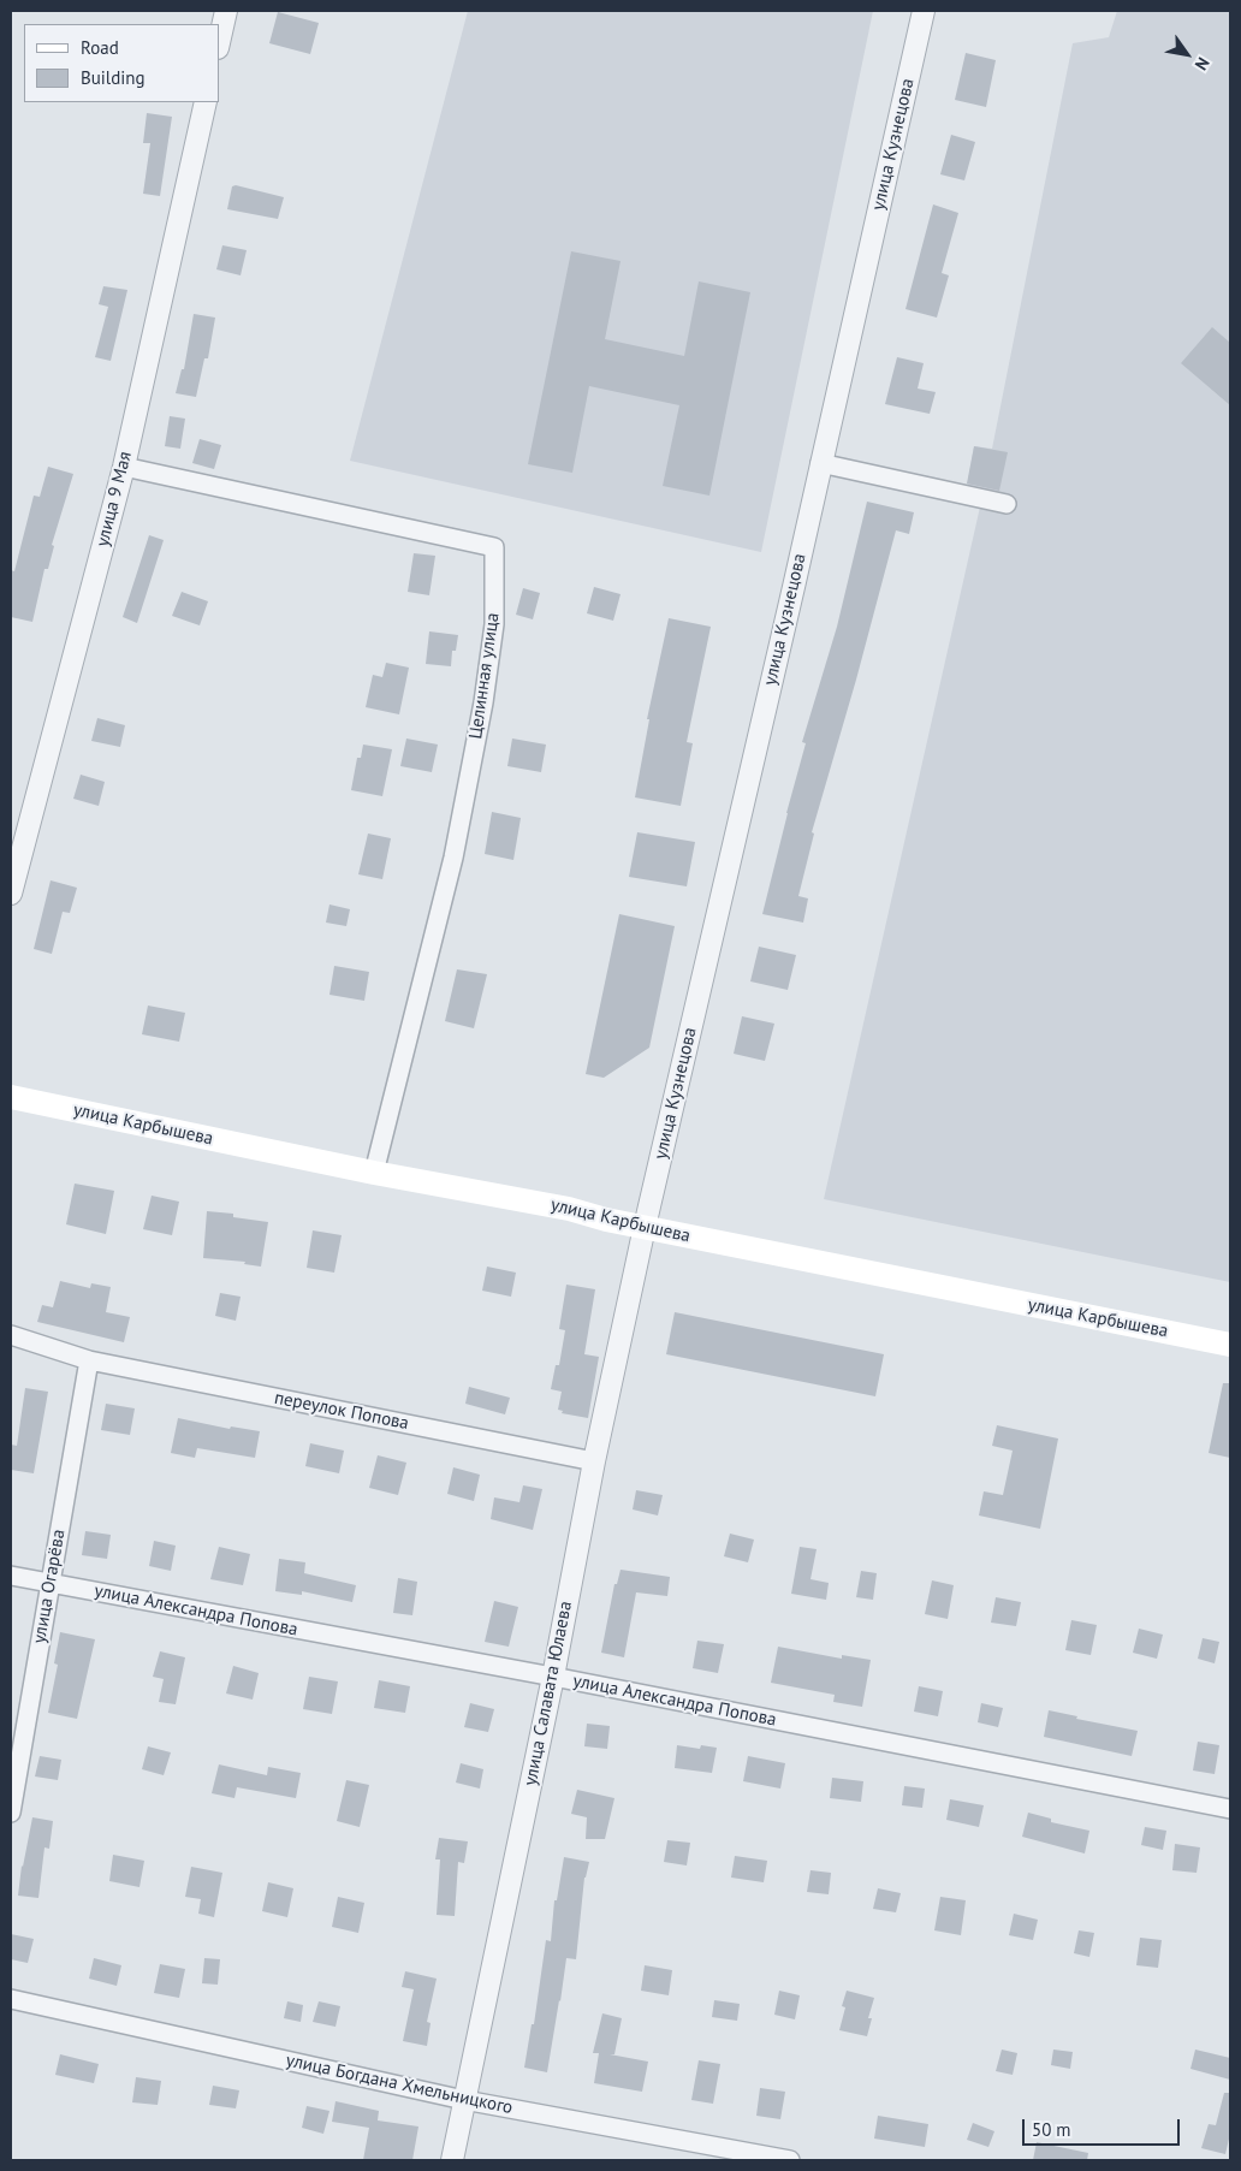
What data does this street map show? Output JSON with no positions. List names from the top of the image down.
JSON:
{
  "streets": {
    "main road": ["улица Карбышева"],
    "street": [
      "улица Кузнецова",
      "улица 9 Мая",
      "Целинная улица",
      "переулок Попова",
      "улица Огарёва",
      "улица Александра Попова",
      "улица Салавата Юлаева",
      "улица Богдана Хмельницкого"
    ]
  },
  "crossings": [
    ["улица Кузнецова", "улица Карбышева"],
    ["улица Кузнецова", "улица Салавата Юлаева"],
    ["улица 9 Мая", "Целинная улица"],
    ["Целинная улица", "улица Карбышева"],
    ["улица Карбышева", "улица Салавата Юлаева"],
    ["переулок Попова", "улица Огарёва"],
    ["переулок Попова", "улица Салавата Юлаева"],
    ["улица Огарёва", "улица Александра Попова"],
    ["улица Александра Попова", "улица Салавата Юлаева"],
    ["улица Салавата Юлаева", "улица Богдана Хмельницкого"]
  ],
  "legend": ["Road", "Building"],
  "scale_bar": "50 m",
  "north": "bottom right"
}
